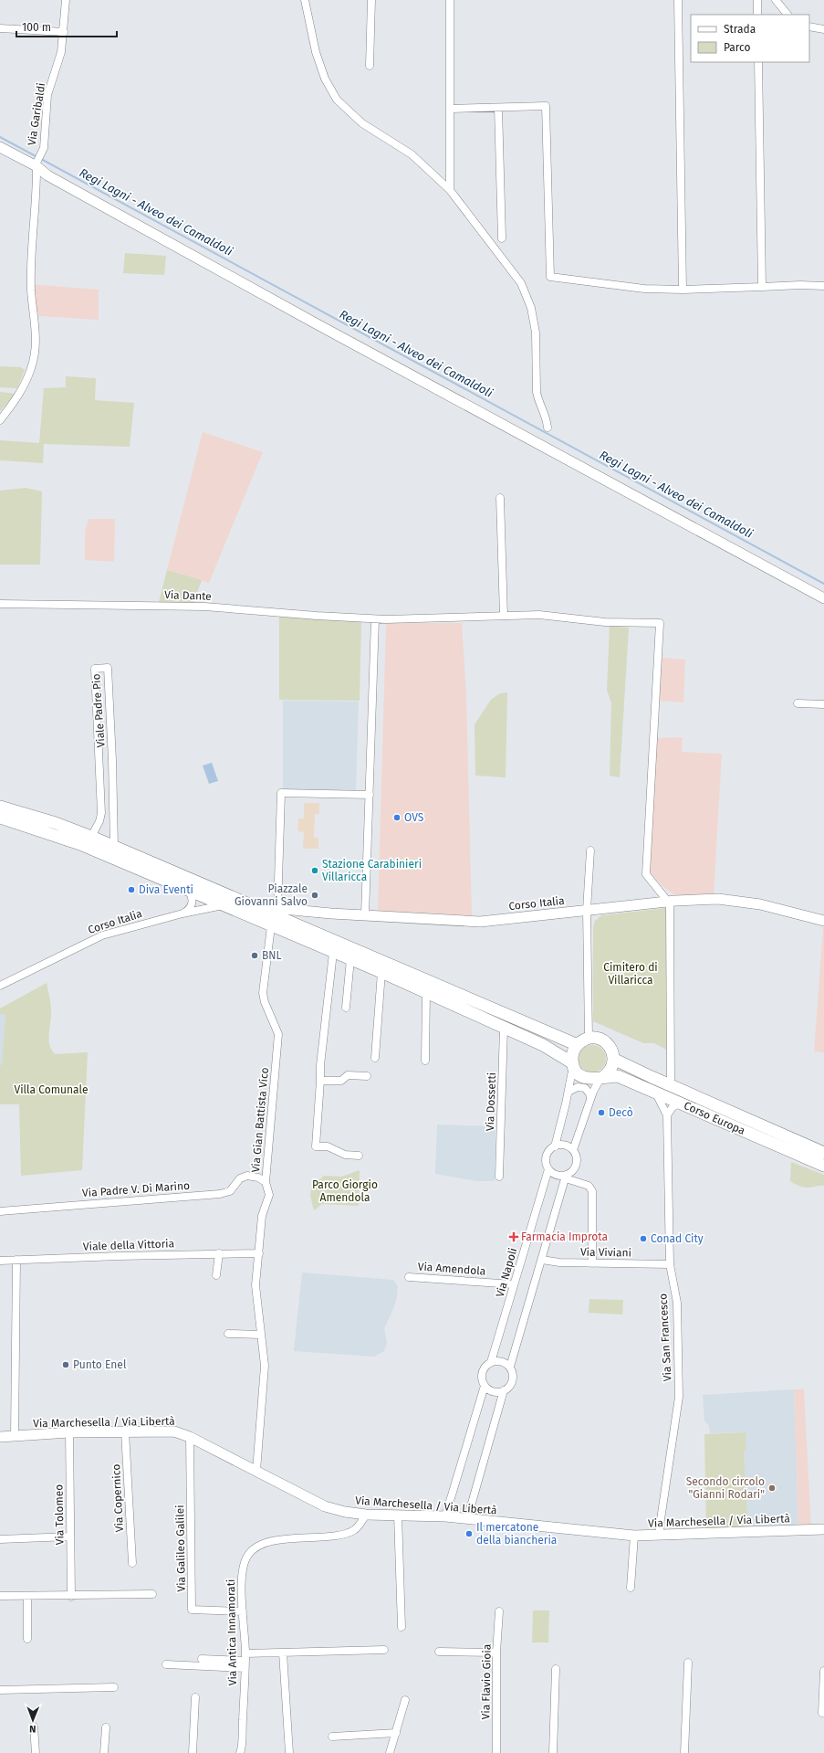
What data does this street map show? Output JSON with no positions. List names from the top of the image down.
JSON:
{
  "streets": {
    "main road": ["Corso Europa"],
    "street": [
      "Via Garibaldi",
      "Via Dante",
      "Viale Padre Pio",
      "Corso Italia",
      "Via Dossetti",
      "Via Gian Battista Vico",
      "Via Padre V. Di Marino",
      "Viale della Vittoria",
      "Via Viviani",
      "Via Amendola",
      "Via Napoli",
      "Via San Francesco",
      "Via Marchesella / Via Libertà",
      "Via Copernico",
      "Via Tolomeo",
      "Via Galileo Galilei",
      "Via Antica Innamorati",
      "Via Flavio Gioia"
    ]
  },
  "crossings": [
    ["Via Dante", "Corso Italia"],
    ["Corso Europa", "Via San Francesco"],
    ["Via Gian Battista Vico", "Via Padre V. Di Marino"],
    ["Via Gian Battista Vico", "Viale della Vittoria"],
    ["Via Gian Battista Vico", "Via Marchesella / Via Libertà"],
    ["Via Viviani", "Via San Francesco"],
    ["Via Amendola", "Via Napoli"],
    ["Via San Francesco", "Via Marchesella / Via Libertà"],
    ["Via Marchesella / Via Libertà", "Via Copernico"],
    ["Via Marchesella / Via Libertà", "Via Tolomeo"],
    ["Via Marchesella / Via Libertà", "Via Galileo Galilei"],
    ["Via Marchesella / Via Libertà", "Via Antica Innamorati"],
    ["Via Galileo Galilei", "Via Antica Innamorati"]
  ],
  "water": ["Regi Lagni - Alveo dei Camaldoli"],
  "parks": ["Cimitero di Villaricca", "Villa Comunale", "Parco Giorgio Amendola"],
  "places": {
    "other": [
      "OVS",
      "Stazione Carabinieri Villaricca",
      "Diva Eventi",
      "Piazzale Giovanni Salvo",
      "BNL",
      "Decò",
      "Conad City",
      "Punto Enel",
      "Secondo circolo \"Gianni Rodari\"",
      "Il mercatone della biancheria"
    ],
    "health": ["Farmacia Improta"]
  },
  "legend": ["Strada", "Parco"],
  "scale_bar": "100 m",
  "north": "bottom"
}
